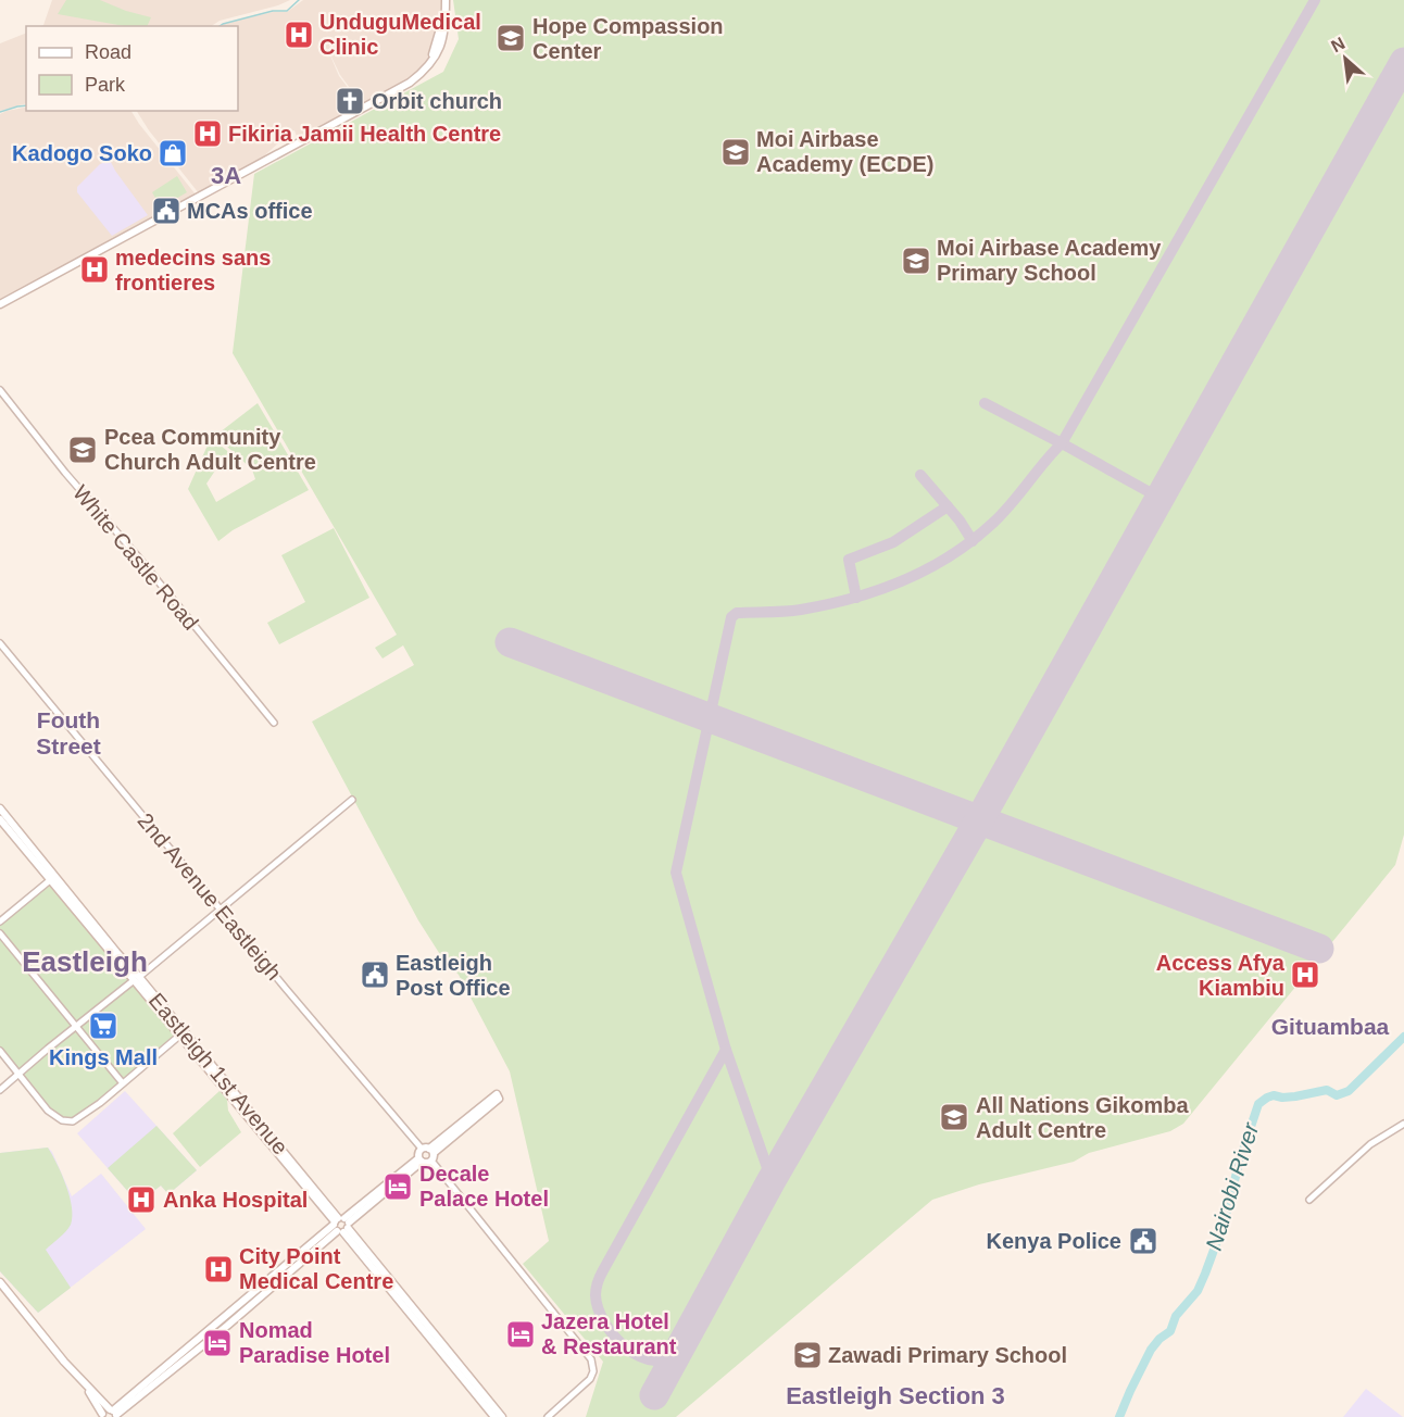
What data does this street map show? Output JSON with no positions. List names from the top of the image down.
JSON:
{
  "streets": {
    "main road": ["Eastleigh 1st Avenue"],
    "street": ["White Castle Road", "2nd Avenue Eastleigh"]
  },
  "districts": [
    "3A",
    "Fouth Street",
    "Eastleigh",
    "Gituambaa",
    "Eastleigh Section 3"
  ],
  "water": ["Nairobi River"],
  "places": {
    "hospital": [
      "UnduguMedical Clinic",
      "Fikiria Jamii Health Centre",
      "medecins sans frontieres",
      "Access Afya Kiambiu",
      "Anka Hospital",
      "City Point Medical Centre"
    ],
    "school or university": [
      "Hope Compassion Center",
      "Moi Airbase Academy (ECDE)",
      "Moi Airbase Academy Primary School",
      "Pcea Community Church Adult Centre",
      "All Nations Gikomba Adult Centre",
      "Zawadi Primary School"
    ],
    "church": ["Orbit church"],
    "shop": ["Kadogo Soko"],
    "public building": ["MCAs office", "Eastleigh Post Office", "Kenya Police"],
    "supermarket": ["Kings Mall"],
    "hotel": ["Decale Palace Hotel", "Jazera Hotel & Restaurant", "Nomad Paradise Hotel"]
  },
  "legend": ["Road", "Park"],
  "north": "top left"
}
